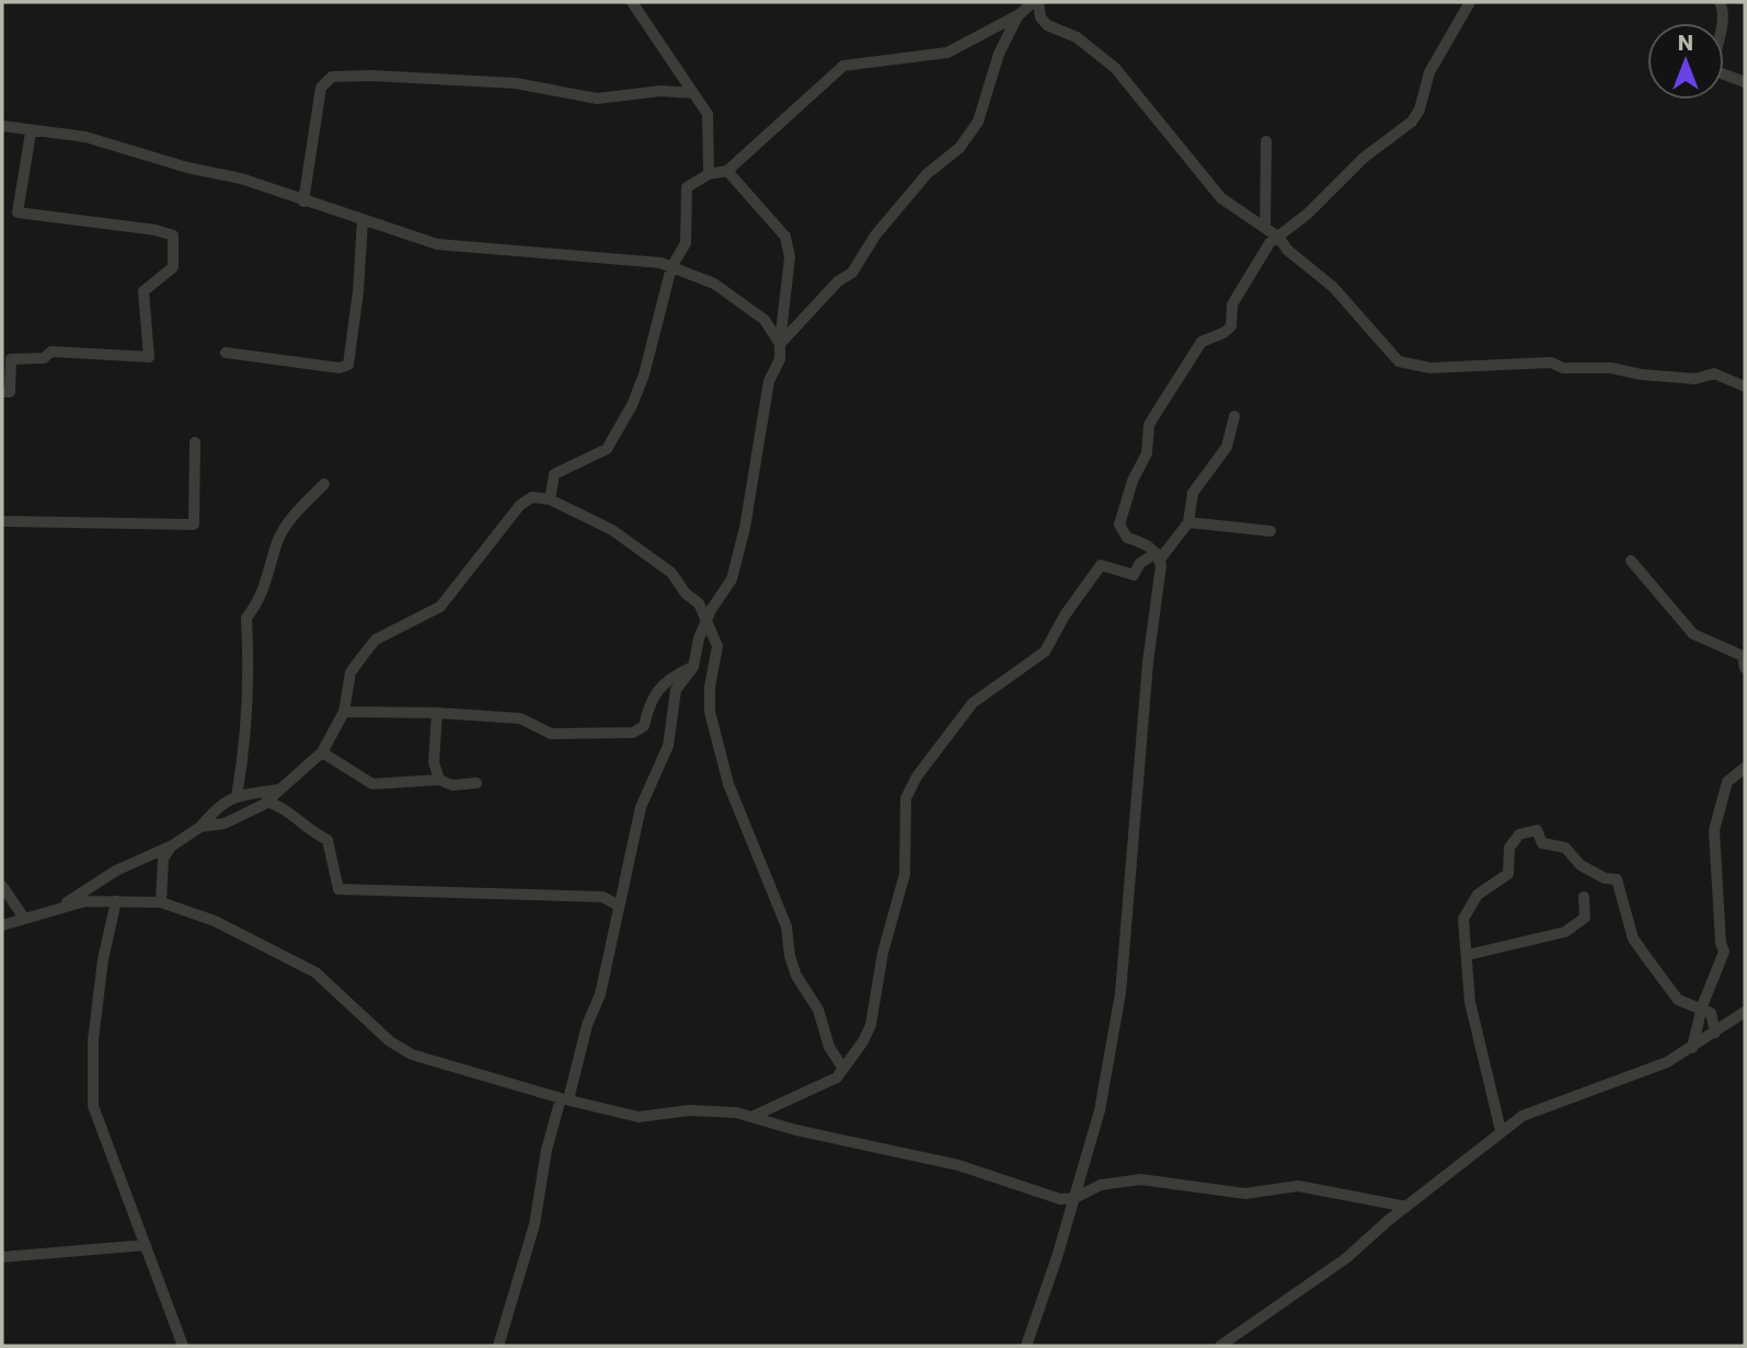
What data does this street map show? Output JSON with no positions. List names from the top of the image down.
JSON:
{
  "north": "top"
}
